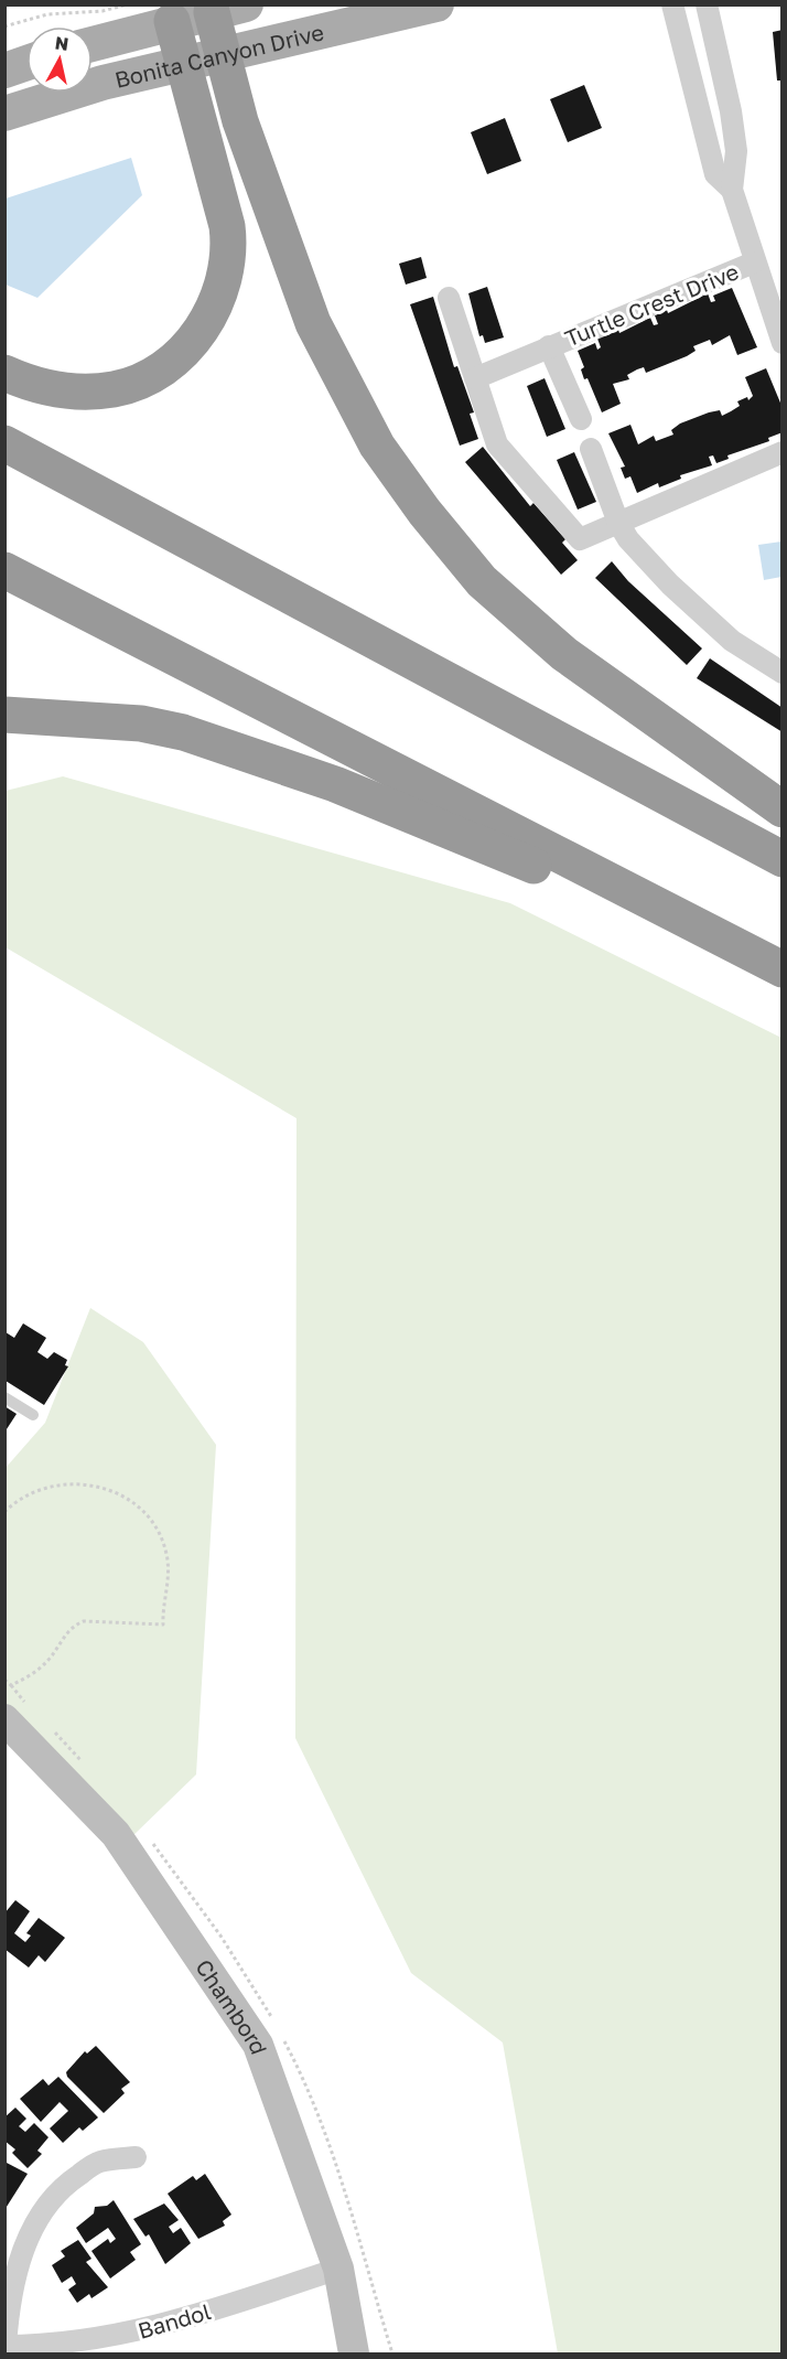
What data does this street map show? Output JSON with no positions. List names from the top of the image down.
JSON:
{
  "streets": {
    "main road": ["Bonita Canyon Drive"],
    "street": ["Turtle Crest Drive", "Chambord", "Bandol"]
  },
  "crossings": [
    ["Chambord", "Bandol"]
  ],
  "north": "top"
}
